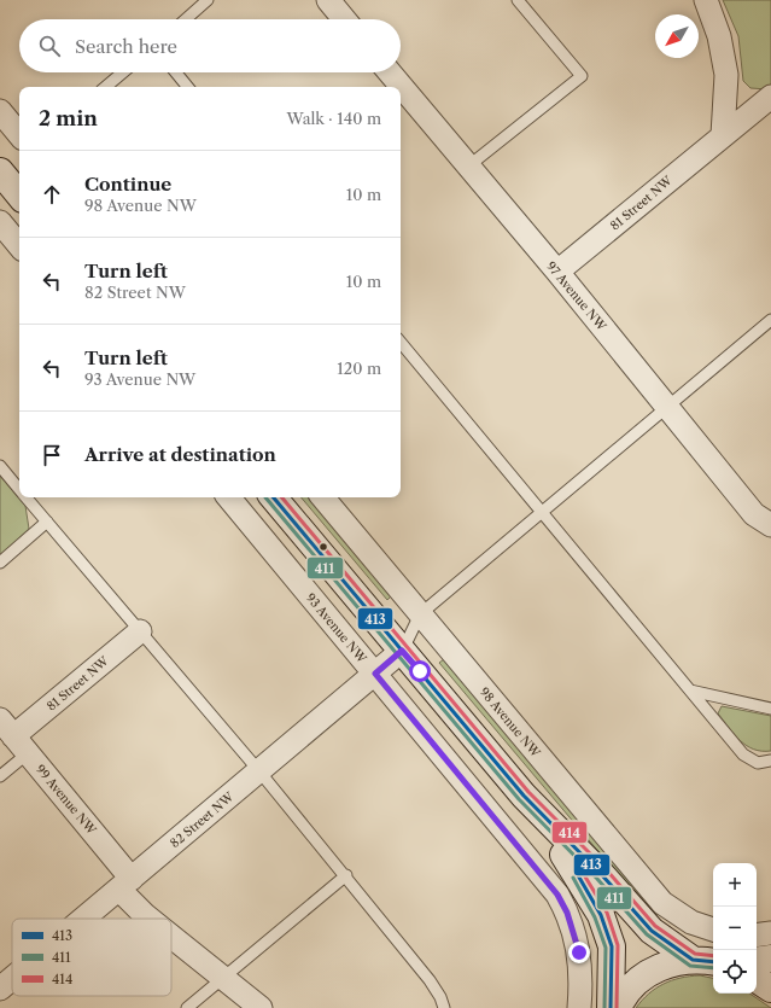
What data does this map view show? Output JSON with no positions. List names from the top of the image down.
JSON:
{
  "streets": {
    "street": [
      "81 Street NW",
      "97 Avenue NW",
      "93 Avenue NW",
      "98 Avenue NW",
      "99 Avenue NW",
      "82 Street NW"
    ]
  },
  "crossings": [
    ["81 Street NW", "97 Avenue NW"],
    ["81 Street NW", "99 Avenue NW"],
    ["93 Avenue NW", "82 Street NW"],
    ["99 Avenue NW", "82 Street NW"]
  ],
  "lines": ["transit line 413", "transit line 411", "transit line 414"],
  "legend": ["413", "411", "414"],
  "north": "bottom left",
  "page": {
    "search": "Search here",
    "heading": ["2 min", "Walk · 140 m"],
    "list": [
      ["Continue", "98 Avenue NW", "10 m"],
      ["Turn left", "82 Street NW", "10 m"],
      ["Turn left", "93 Avenue NW", "120 m"],
      "Arrive at destination"
    ],
    "map_buttons": ["+", "−"]
  }
}
